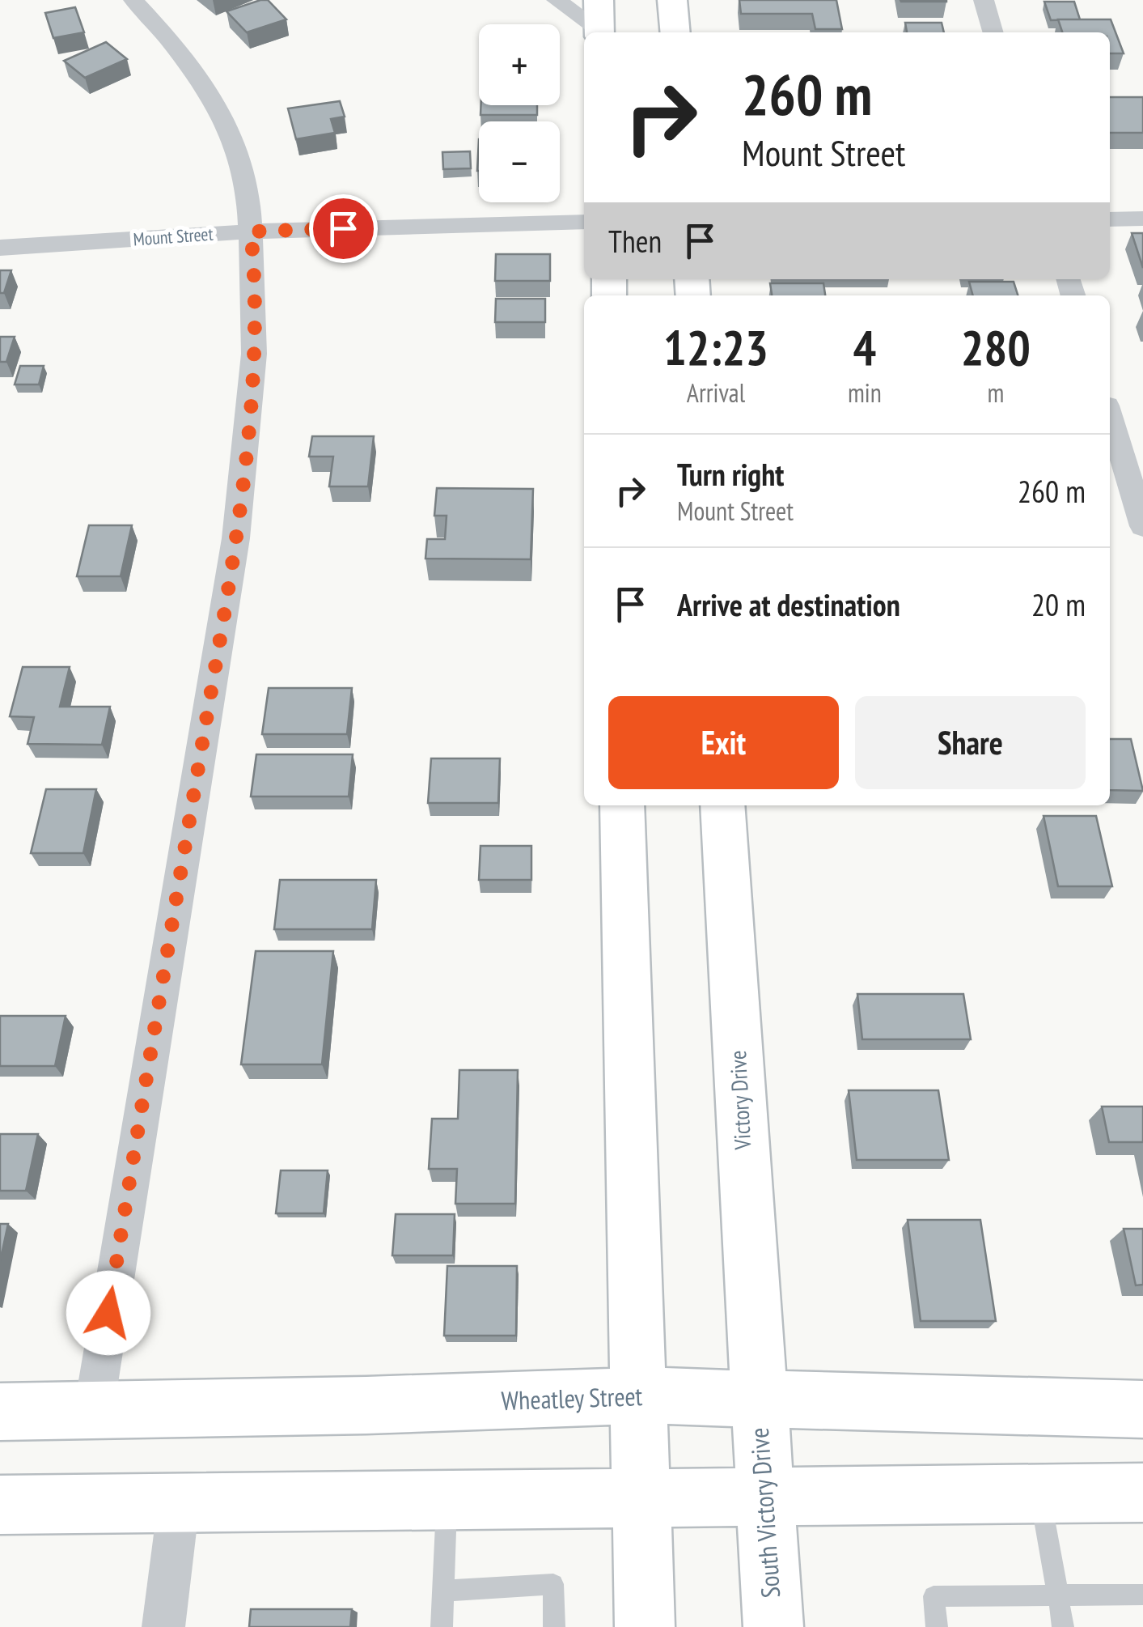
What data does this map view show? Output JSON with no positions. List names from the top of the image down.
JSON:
{
  "streets": {
    "main road": ["Victory Drive", "Wheatley Street", "South Victory Drive"],
    "street": ["Mount Street"]
  },
  "crossings": [
    ["Victory Drive", "Wheatley Street"],
    ["Victory Drive", "South Victory Drive"],
    ["Wheatley Street", "South Victory Drive"]
  ],
  "page": {
    "map_buttons": ["+", "−"],
    "turn": ["260 m", "Mount Street"],
    "then": "Then",
    "eta": [
      "12:23",
      "Arrival",
      "4",
      "min",
      "280",
      "m"
    ],
    "list": [
      {
        "name": "Turn right",
        "note": "Mount Street",
        "value": "260 m"
      },
      {
        "name": "Arrive at destination",
        "value": "20 m"
      }
    ],
    "buttons": ["Exit", "Share"]
  }
}
